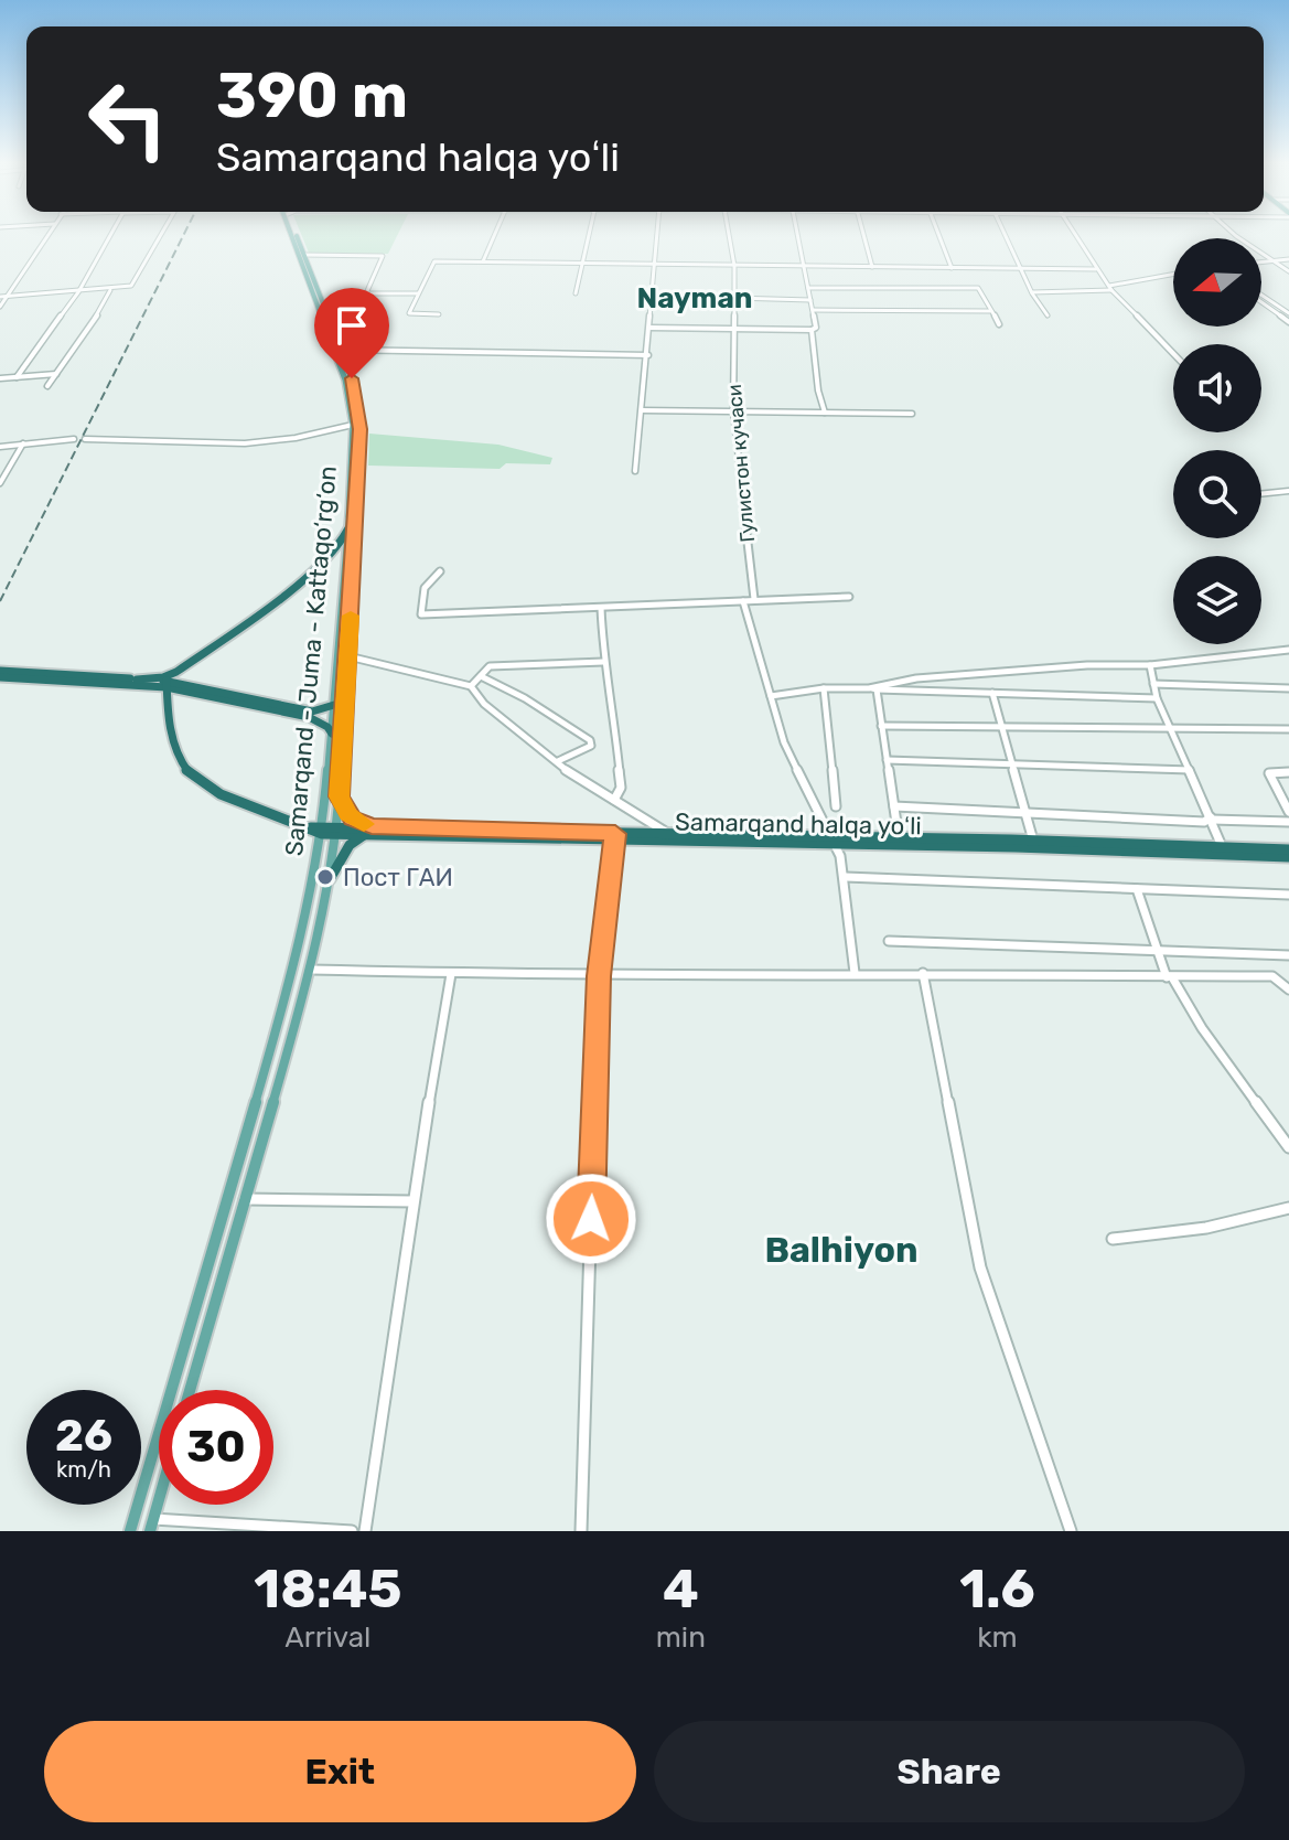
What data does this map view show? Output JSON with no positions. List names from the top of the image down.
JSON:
{
  "streets": {
    "highway": ["Samarqand halqa yoʻli"],
    "main road": ["Samarqand - Juma - Kattaqo‘rg‘on"],
    "street": ["Гулистон кучаси"]
  },
  "crossings": [
    ["Samarqand - Juma - Kattaqo‘rg‘on", "Samarqand halqa yoʻli"]
  ],
  "districts": ["Nayman", "Balhiyon"],
  "places": ["Пост ГАИ"],
  "north": "left",
  "page": {
    "turn": ["390 m", "Samarqand halqa yoʻli"],
    "speed": "26 km/h",
    "limit": "30",
    "eta": [
      "18:45",
      "Arrival",
      "4",
      "min",
      "1.6",
      "km"
    ],
    "buttons": ["Exit", "Share"]
  }
}
